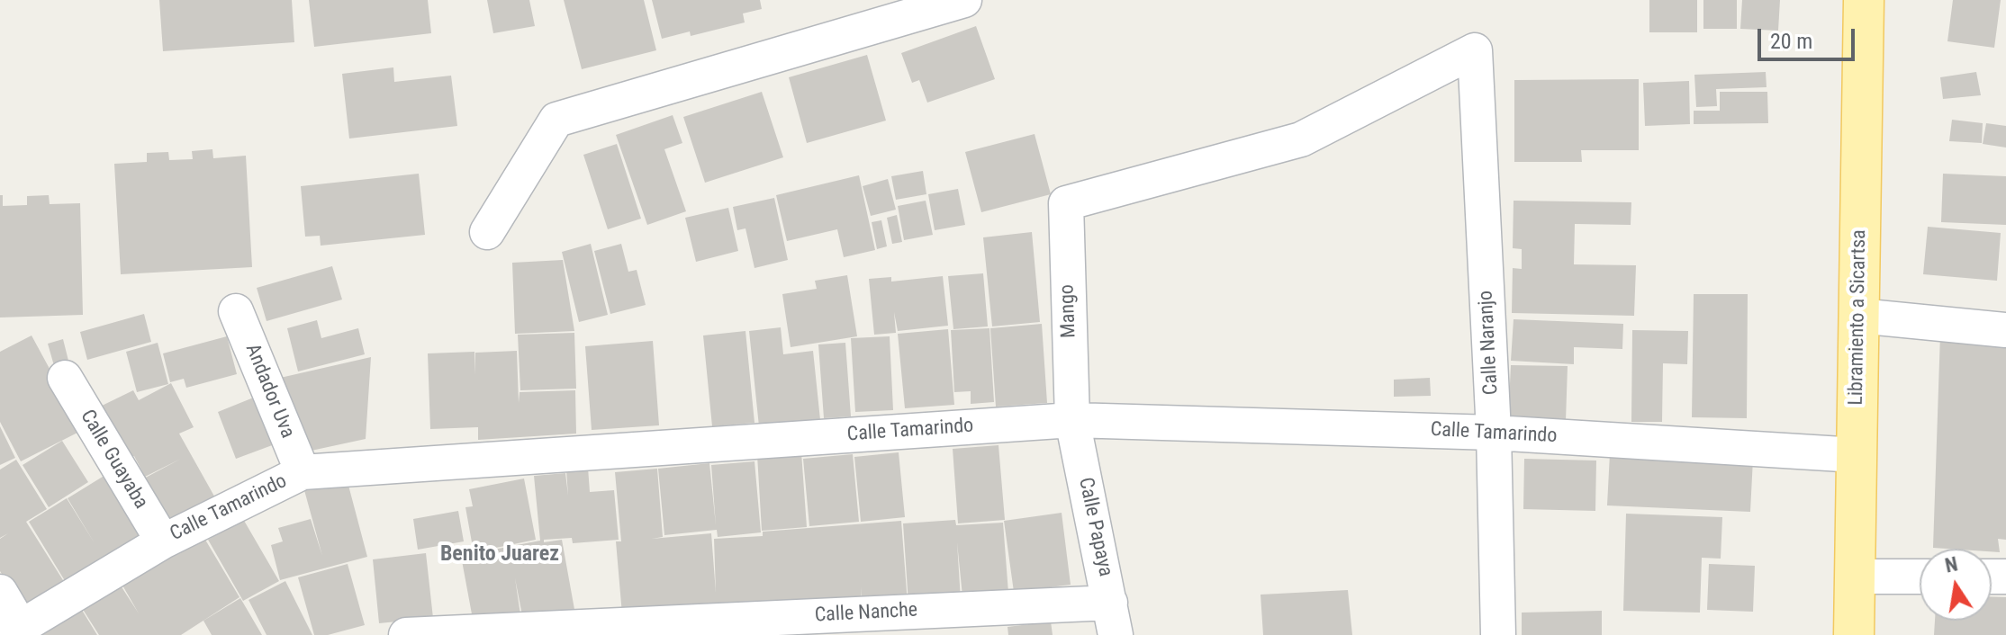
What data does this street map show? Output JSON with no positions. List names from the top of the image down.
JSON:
{
  "streets": {
    "main road": ["Libramiento a Sicartsa"],
    "street": [
      "Mango",
      "Calle Naranjo",
      "Andador Uva",
      "Calle Tamarindo",
      "Calle Guayaba",
      "Calle Papaya",
      "Calle Nanche"
    ]
  },
  "crossings": [
    ["Mango", "Calle Naranjo"],
    ["Mango", "Calle Tamarindo"],
    ["Mango", "Calle Papaya"],
    ["Libramiento a Sicartsa", "Calle Tamarindo"],
    ["Calle Naranjo", "Calle Tamarindo"],
    ["Andador Uva", "Calle Tamarindo"],
    ["Calle Tamarindo", "Calle Guayaba"],
    ["Calle Tamarindo", "Calle Papaya"],
    ["Calle Papaya", "Calle Nanche"]
  ],
  "districts": ["Benito Juarez"],
  "scale_bar": "20 m",
  "north": "top"
}
